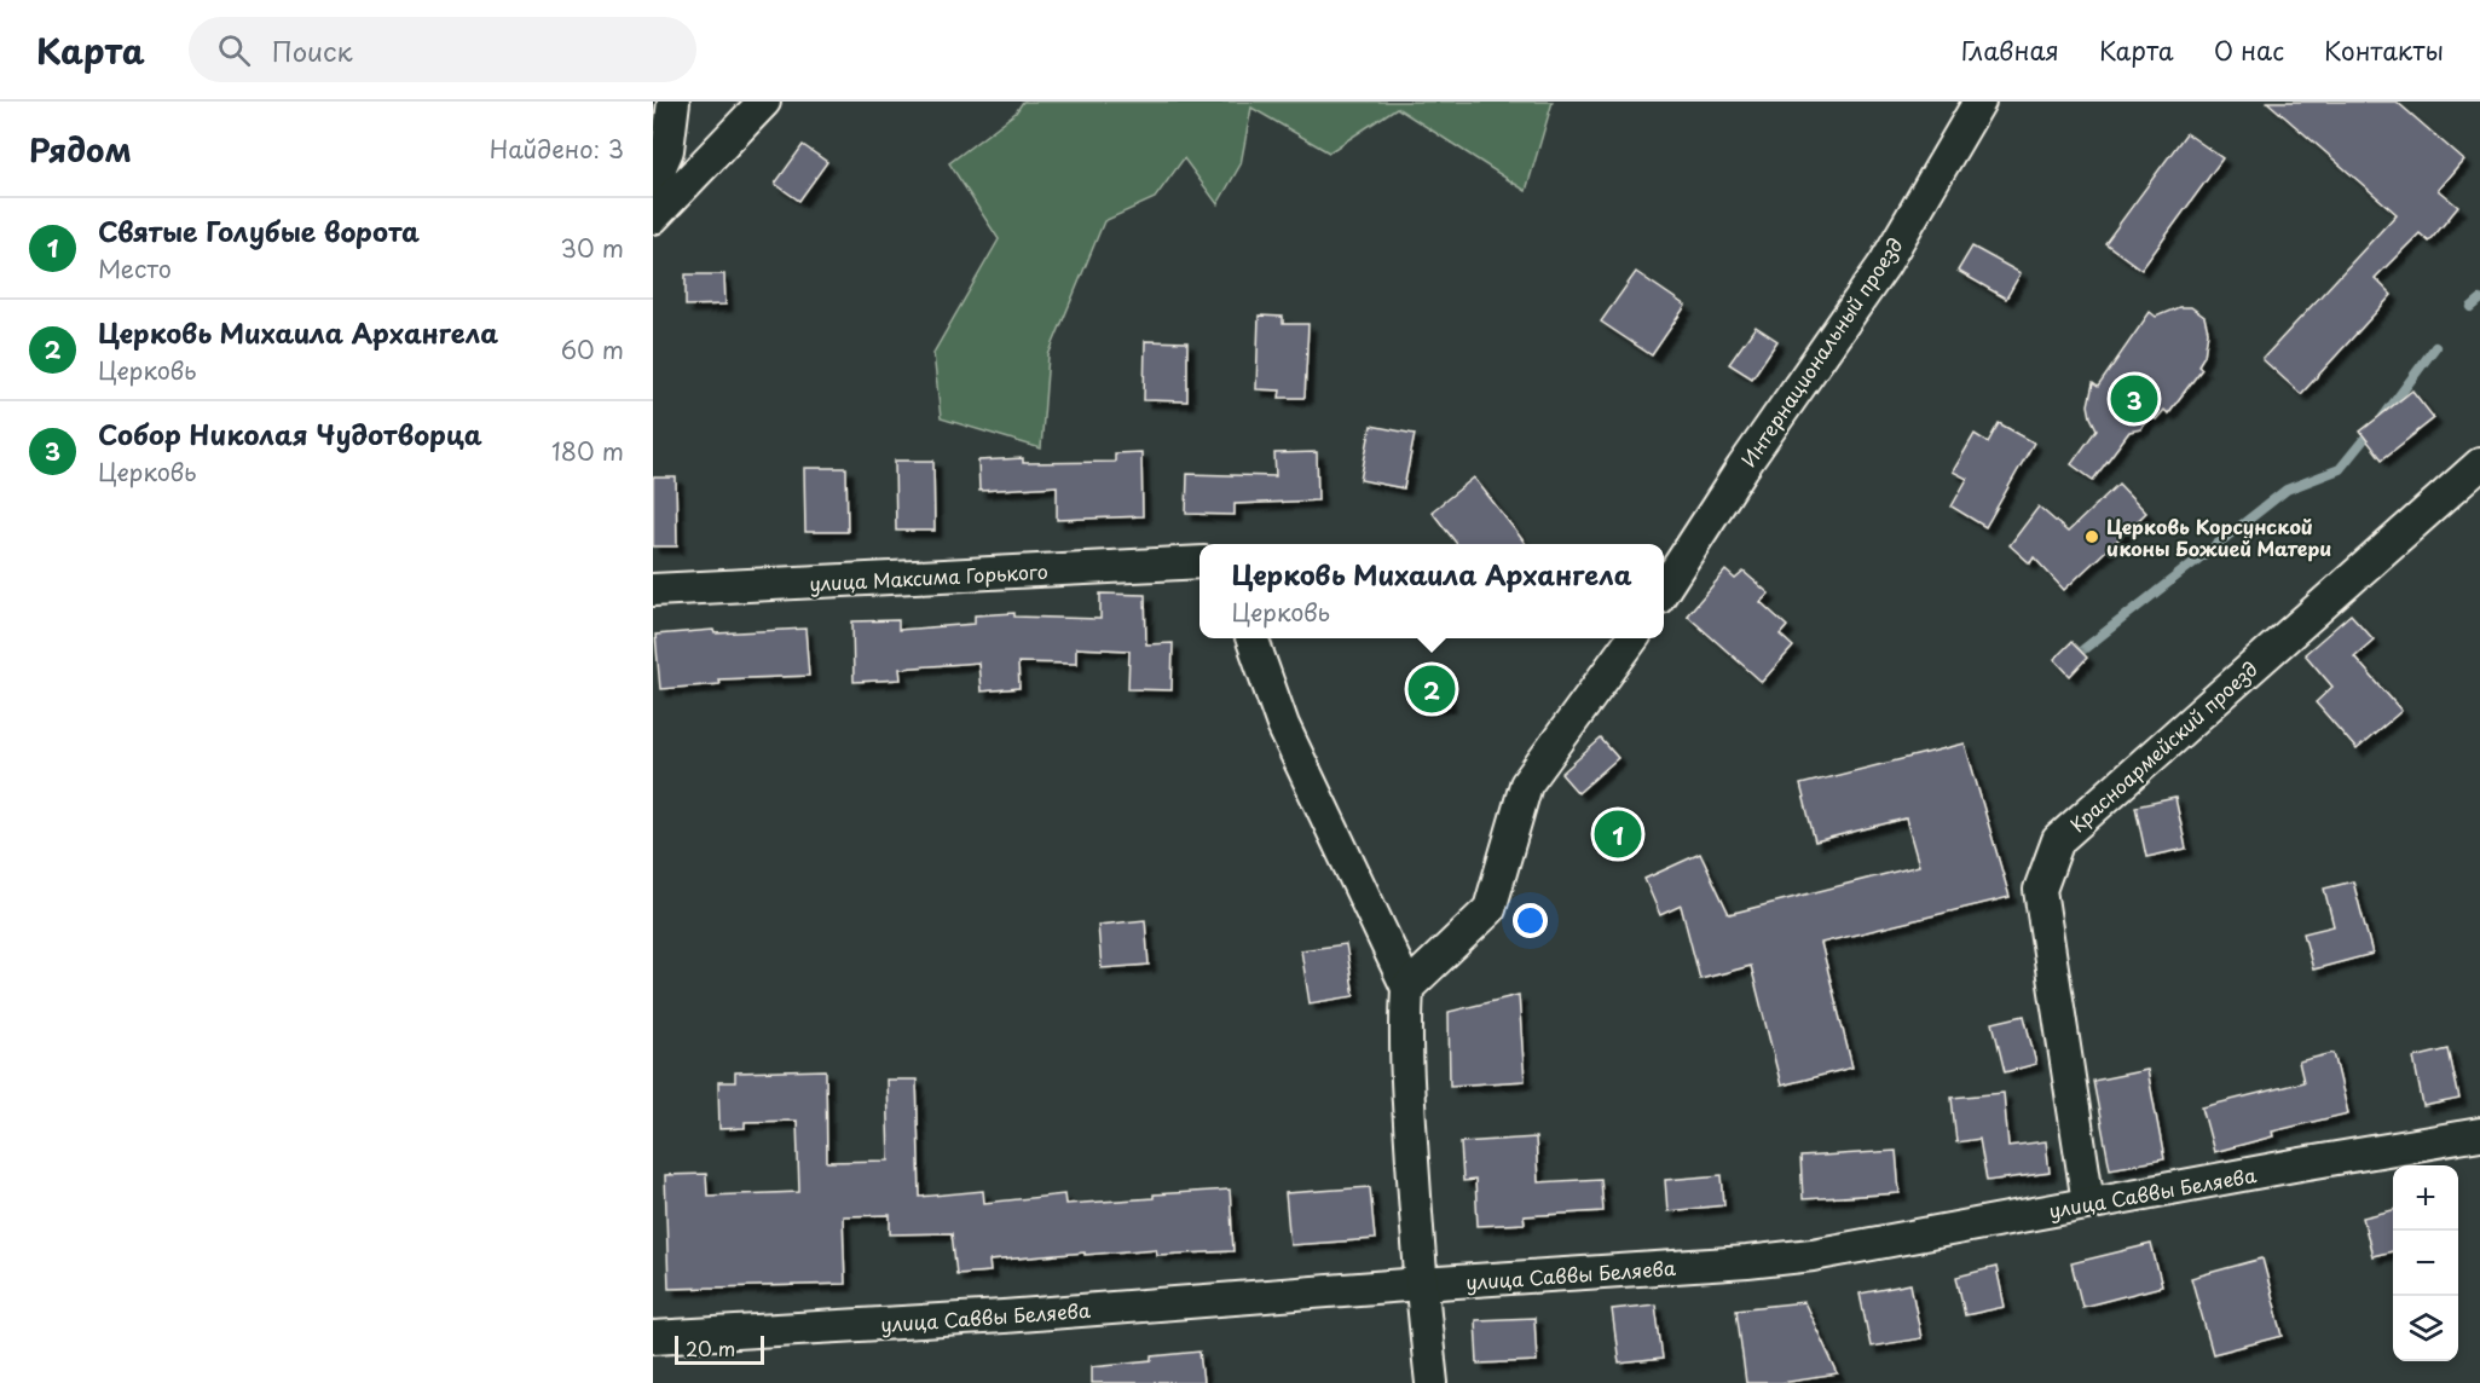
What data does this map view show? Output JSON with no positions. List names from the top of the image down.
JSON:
{
  "streets": {
    "street": [
      "Интернациональный проезд",
      "улица Максима Горького",
      "Красноармейский проезд",
      "улица Саввы Беляева"
    ]
  },
  "crossings": [
    ["Красноармейский проезд", "улица Саввы Беляева"]
  ],
  "places": ["Церковь Корсунской иконы Божией Матери"],
  "scale_bar": "20 m",
  "page": {
    "header": "Карта",
    "search": "Поиск",
    "nav": [
      "Главная",
      "Карта",
      "О нас",
      "Контакты"
    ],
    "heading": ["Рядом", "Найдено: 3"],
    "list": [
      {
        "mark": "1",
        "name": "Святые Голубые ворота",
        "note": "Место",
        "value": "30 m"
      },
      {
        "mark": "2",
        "name": "Церковь Михаила Архангела",
        "note": "Церковь",
        "value": "60 m"
      },
      {
        "mark": "3",
        "name": "Собор Николая Чудотворца",
        "note": "Церковь",
        "value": "180 m"
      }
    ],
    "pins": ["3", "2", "1"],
    "popup": ["Церковь Михаила Архангела", "Церковь"],
    "map_buttons": ["+", "−"],
    "scale": "20 m"
  }
}
